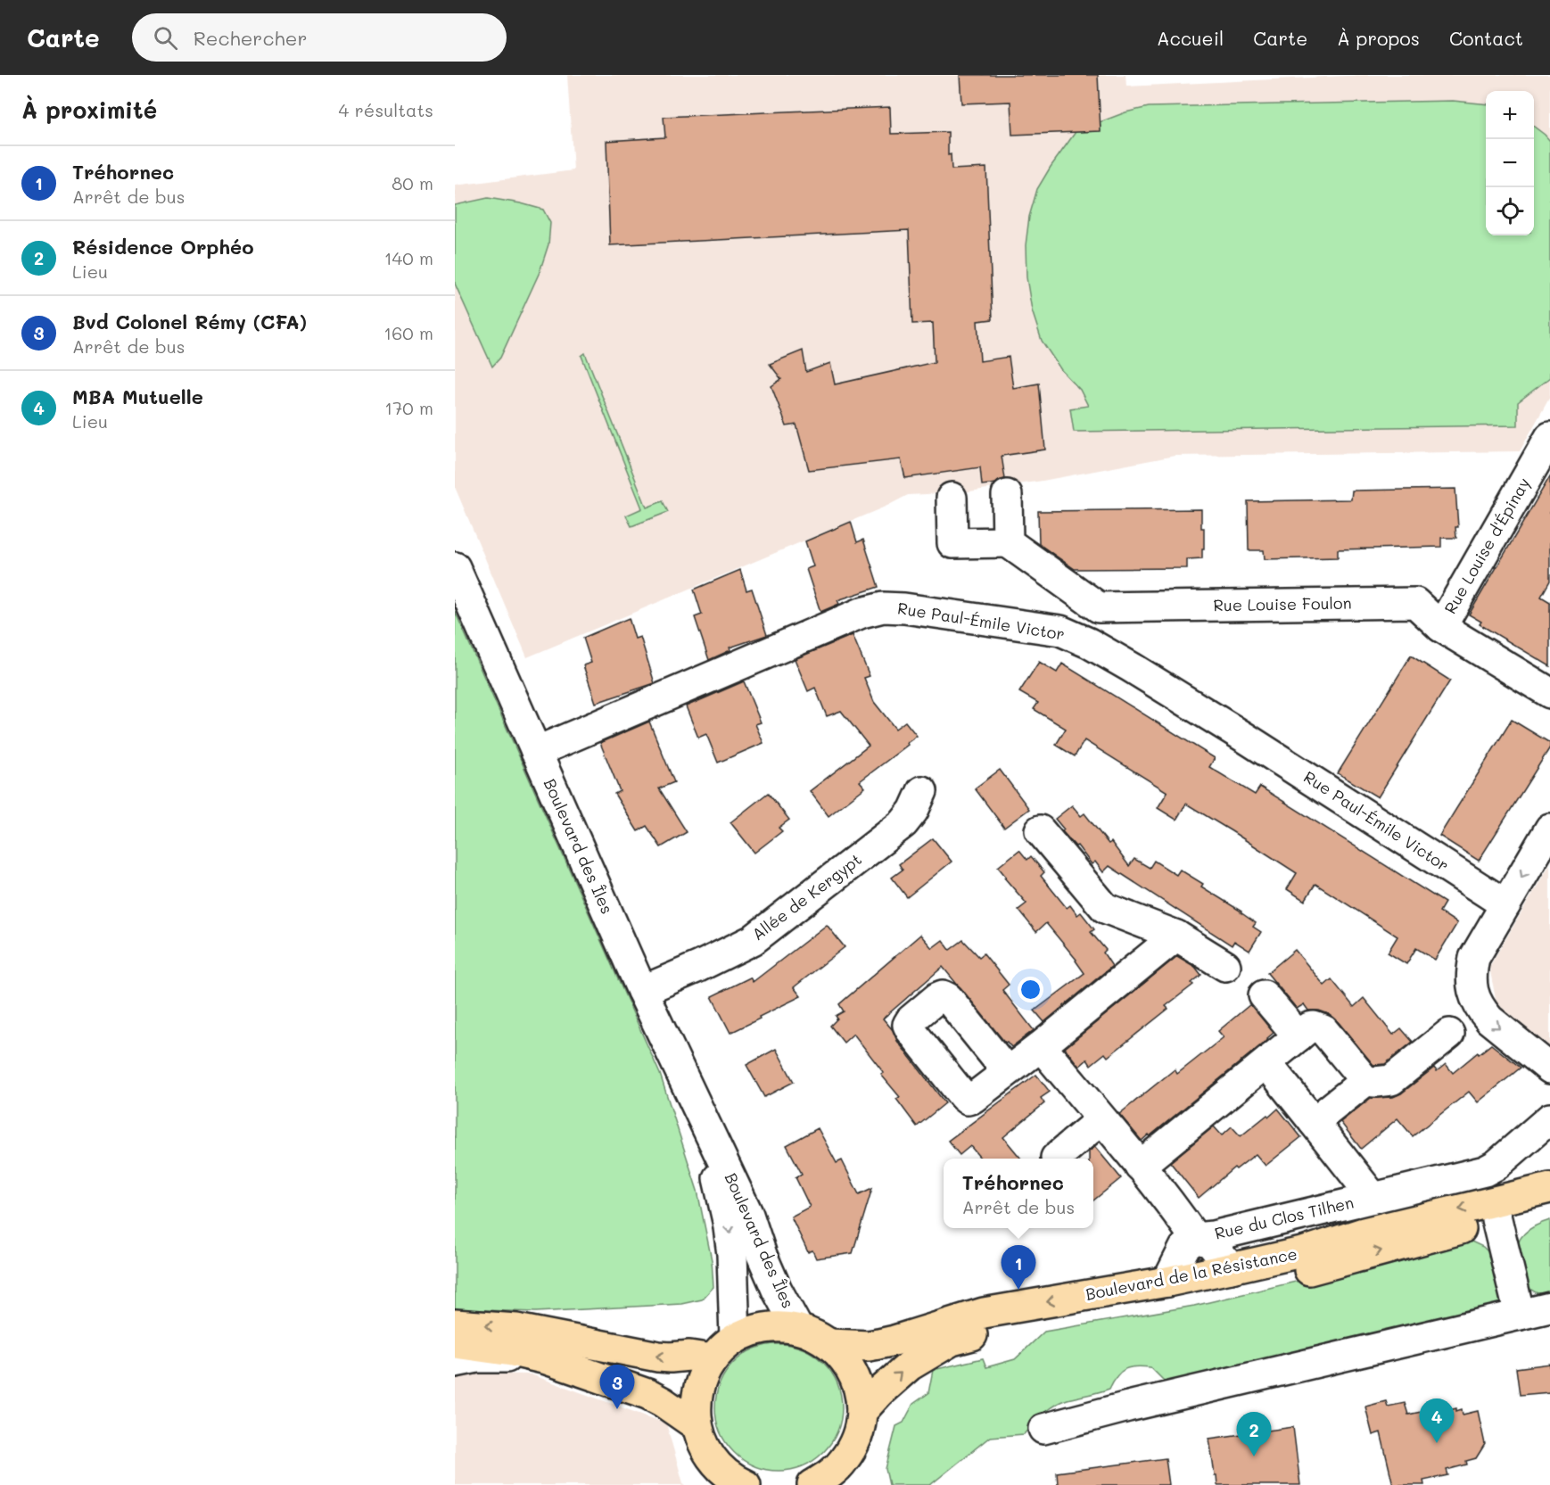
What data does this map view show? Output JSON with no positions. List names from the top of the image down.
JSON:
{
  "streets": {
    "main road": ["Boulevard de la Résistance"],
    "street": [
      "Rue Louise d'Épinay",
      "Rue Louise Foulon",
      "Rue Paul-Émile Victor",
      "Boulevard des Îles",
      "Allée de Kergypt",
      "Rue du Clos Tilhen"
    ]
  },
  "crossings": [
    ["Rue Louise d'Épinay", "Rue Louise Foulon"],
    ["Rue Paul-Émile Victor", "Boulevard des Îles"],
    ["Boulevard des Îles", "Allée de Kergypt"],
    ["Rue du Clos Tilhen", "Boulevard de la Résistance"]
  ],
  "page": {
    "header": "Carte",
    "search": "Rechercher",
    "nav": [
      "Accueil",
      "Carte",
      "À propos",
      "Contact"
    ],
    "heading": ["À proximité", "4 résultats"],
    "map_buttons": ["+", "−"],
    "list": [
      {
        "mark": "1",
        "name": "Tréhornec",
        "note": "Arrêt de bus",
        "value": "80 m"
      },
      {
        "mark": "2",
        "name": "Résidence Orphéo",
        "note": "Lieu",
        "value": "140 m"
      },
      {
        "mark": "3",
        "name": "Bvd Colonel Rémy (CFA)",
        "note": "Arrêt de bus",
        "value": "160 m"
      },
      {
        "mark": "4",
        "name": "MBA Mutuelle",
        "note": "Lieu",
        "value": "170 m"
      }
    ],
    "popup": ["Tréhornec", "Arrêt de bus"],
    "pins": [
      "1",
      "3",
      "4",
      "2"
    ]
  }
}
